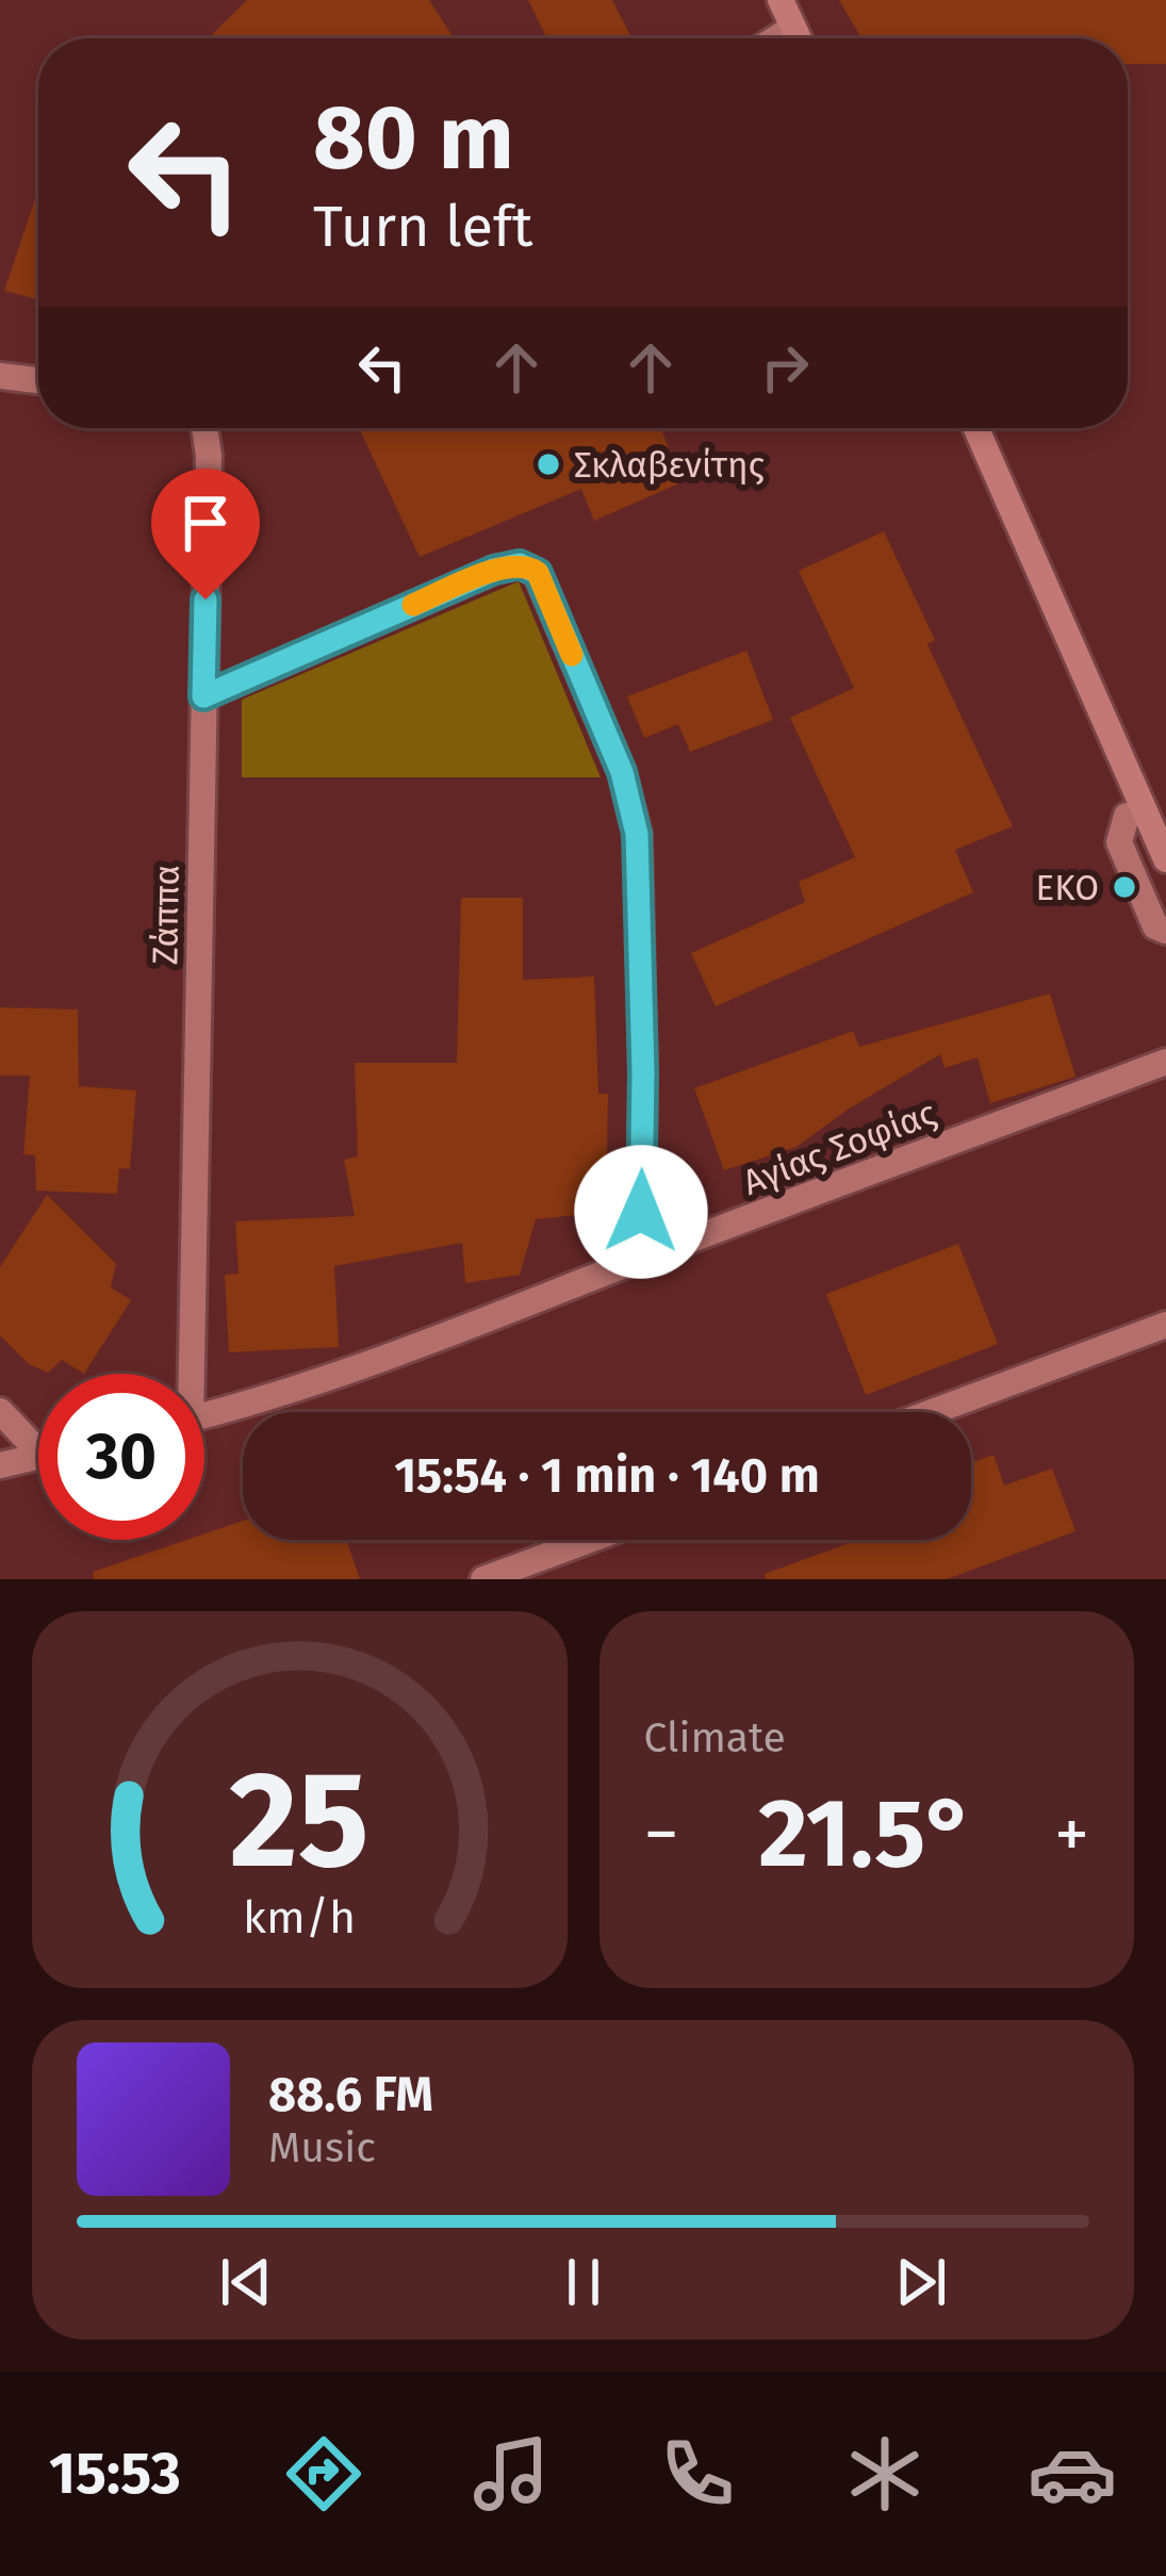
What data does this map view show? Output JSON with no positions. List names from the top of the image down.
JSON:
{
  "streets": {
    "street": ["Ζάππα", "Αγίας Σοφίας"]
  },
  "places": ["Σκλαβενίτης", "EKO"],
  "page": {
    "turn": ["80 m", "Turn left"],
    "limit": "30",
    "trip": "15:54 · 1 min · 140 m",
    "tile": "Climate",
    "heat": ["−", "21.5°", "+"],
    "song": ["88.6 FM", "Music"],
    "tabs": "15:53",
    "gauge": ["25", "km/h"]
  }
}
